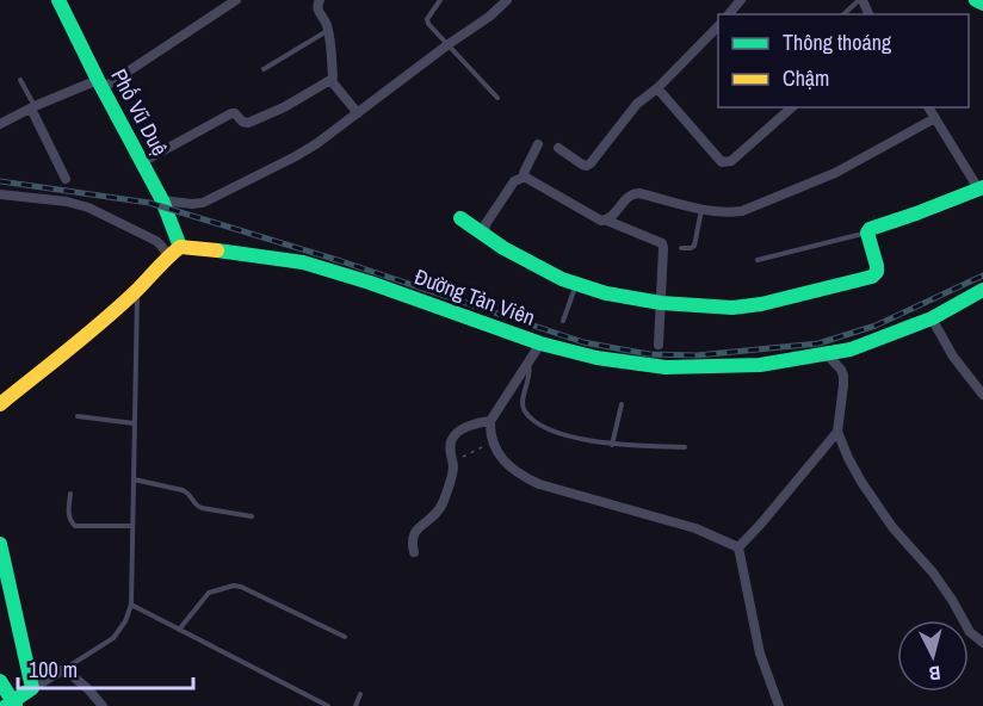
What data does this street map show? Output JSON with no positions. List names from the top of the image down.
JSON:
{
  "streets": {
    "main road": ["Phố Vũ Duệ", "Đường Tản Viên"]
  },
  "crossings": [
    ["Phố Vũ Duệ", "Đường Tản Viên"]
  ],
  "legend": ["Thông thoáng", "Chậm"],
  "scale_bar": "100 m",
  "north": "bottom"
}
